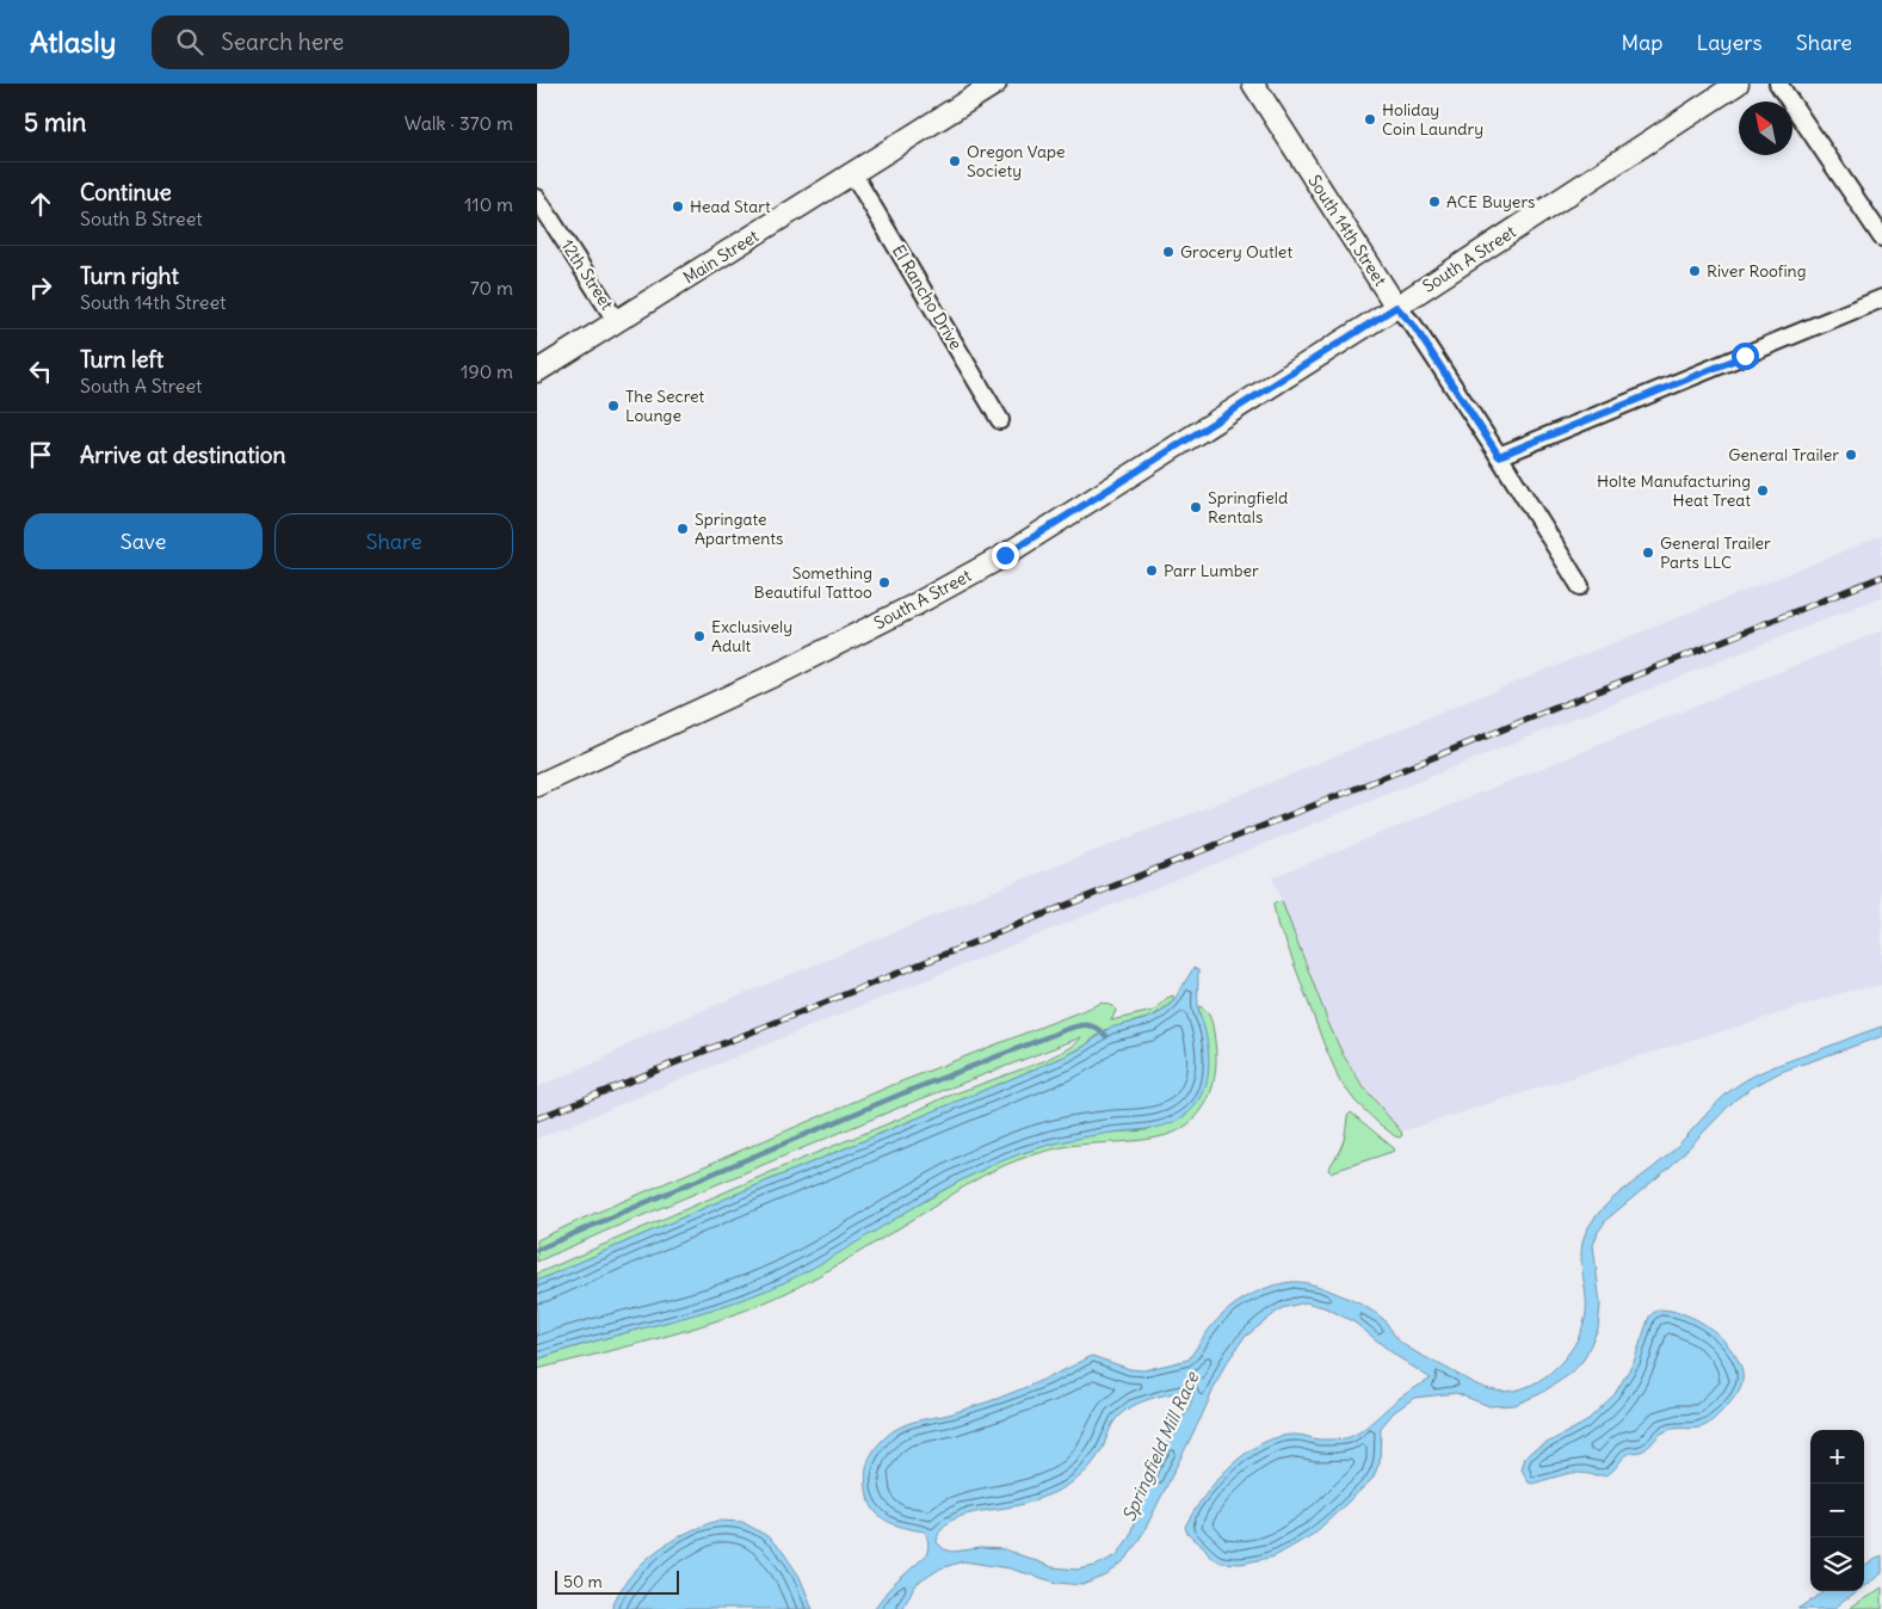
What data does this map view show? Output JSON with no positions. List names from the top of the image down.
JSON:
{
  "streets": {
    "main road": ["South 14th Street", "Main Street", "South A Street"],
    "street": ["12th Street", "El Rancho Drive"]
  },
  "crossings": [
    ["South 14th Street", "South A Street"],
    ["Main Street", "12th Street"],
    ["Main Street", "El Rancho Drive"]
  ],
  "water": ["Springfield Mill Race"],
  "places": [
    "Holiday Coin Laundry",
    "Oregon Vape Society",
    "ACE Buyers",
    "Head Start",
    "Grocery Outlet",
    "River Roofing",
    "The Secret Lounge",
    "General Trailer",
    "Holte Manufacturing Heat Treat",
    "Springfield Rentals",
    "Springate Apartments",
    "General Trailer Parts LLC",
    "Parr Lumber",
    "Something Beautiful Tattoo",
    "Exclusively Adult"
  ],
  "scale_bar": "50 m",
  "north": "top left",
  "page": {
    "header": "Atlasly",
    "search": "Search here",
    "nav": ["Map", "Layers", "Share"],
    "heading": ["5 min", "Walk · 370 m"],
    "list": [
      ["Continue", "South B Street", "110 m"],
      ["Turn right", "South 14th Street", "70 m"],
      ["Turn left", "South A Street", "190 m"],
      "Arrive at destination"
    ],
    "buttons": ["Save", "Share"],
    "map_buttons": ["+", "−"],
    "scale": "50 m"
  }
}
